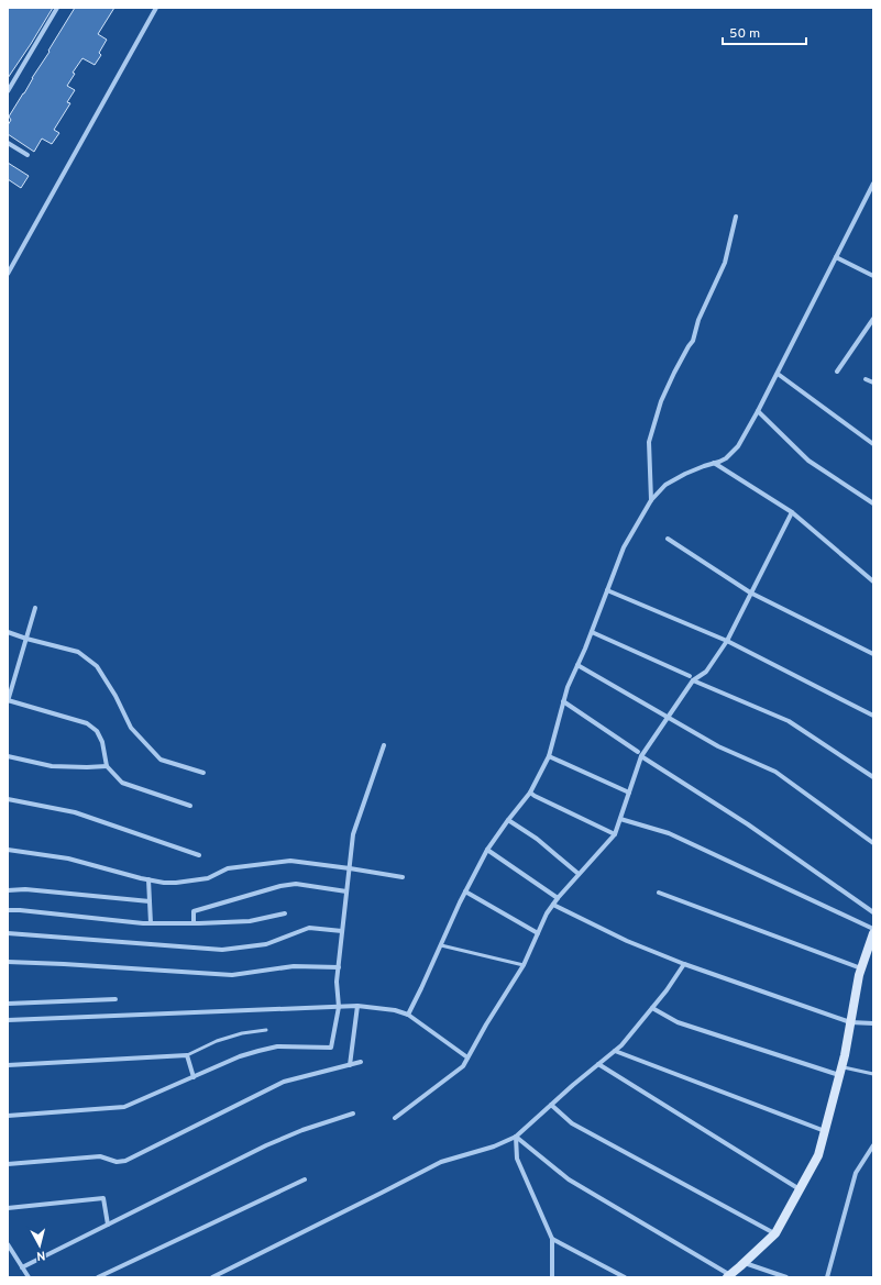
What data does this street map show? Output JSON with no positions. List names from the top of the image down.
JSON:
{
  "scale_bar": "50 m",
  "north": "bottom"
}
